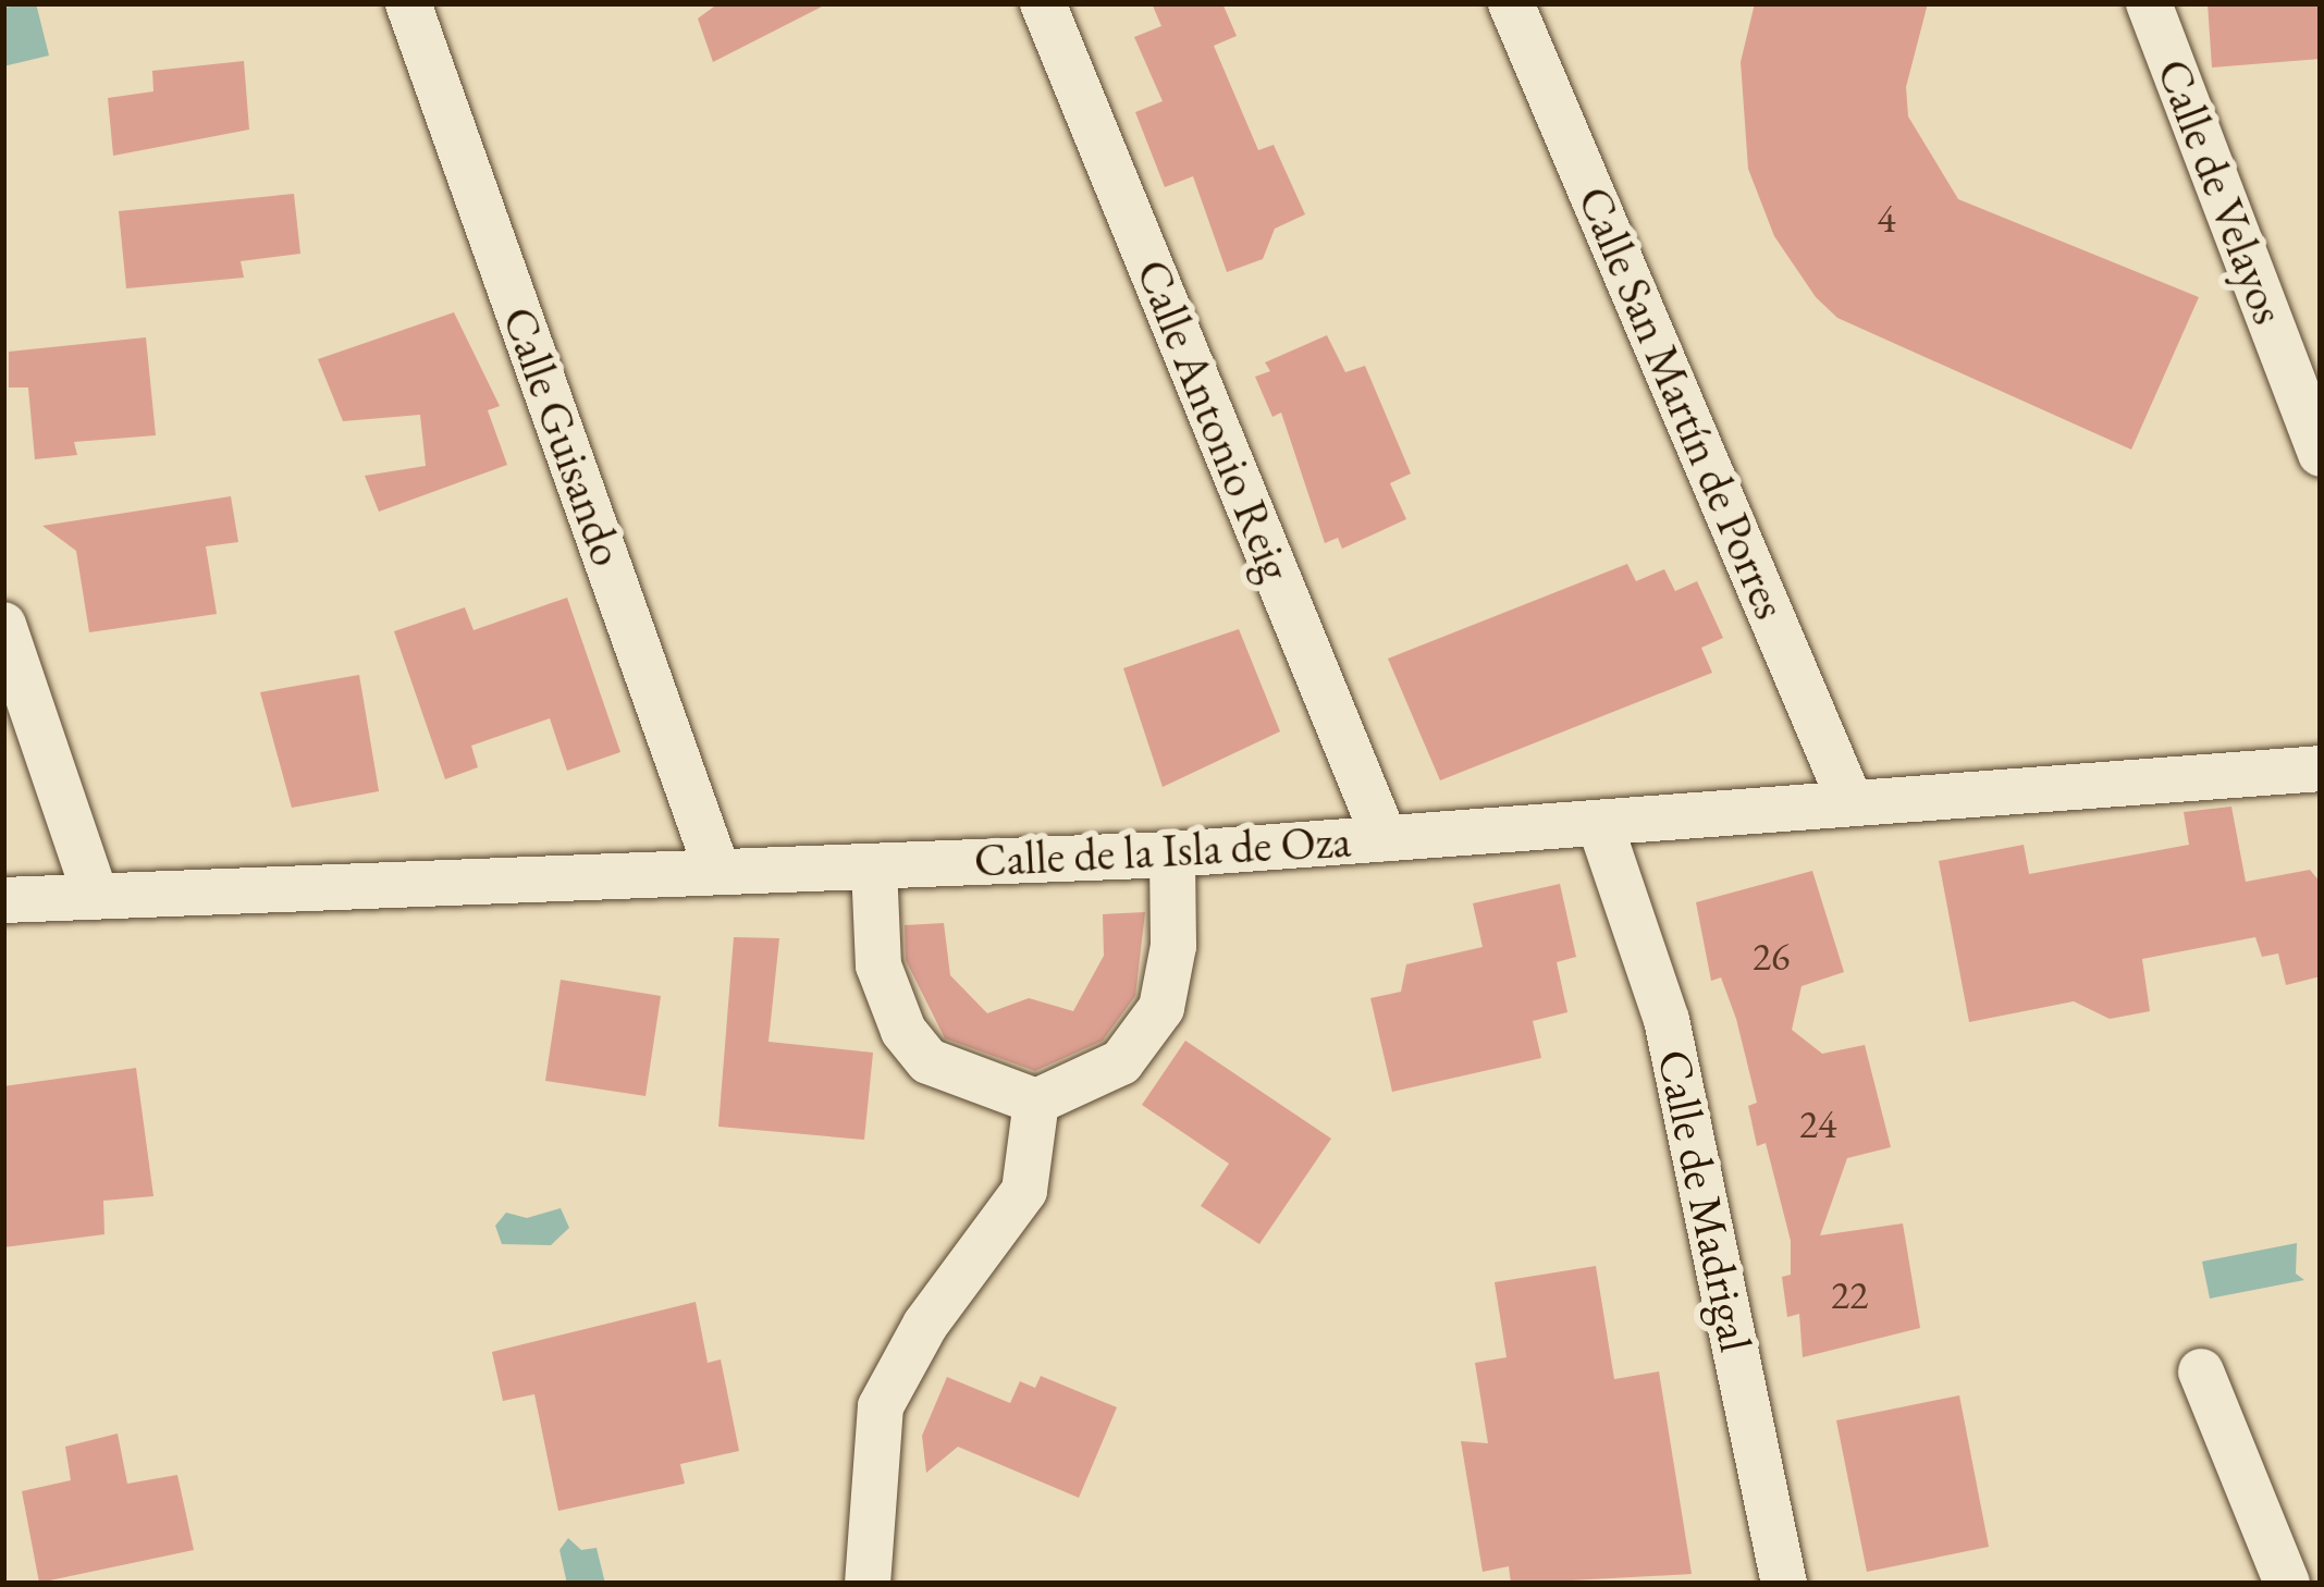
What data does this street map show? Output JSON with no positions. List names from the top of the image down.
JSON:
{
  "streets": {
    "street": [
      "Calle de Velayos",
      "Calle San Martín de Porres",
      "Calle Antonio Reig",
      "Calle Guisando",
      "Calle de la Isla de Oza",
      "Calle de Madrigal"
    ]
  },
  "crossings": [
    ["Calle San Martín de Porres", "Calle de la Isla de Oza"],
    ["Calle Antonio Reig", "Calle de la Isla de Oza"],
    ["Calle Guisando", "Calle de la Isla de Oza"],
    ["Calle de la Isla de Oza", "Calle de Madrigal"]
  ],
  "house_numbers": [
    "4",
    "26",
    "24",
    "22"
  ]
}
